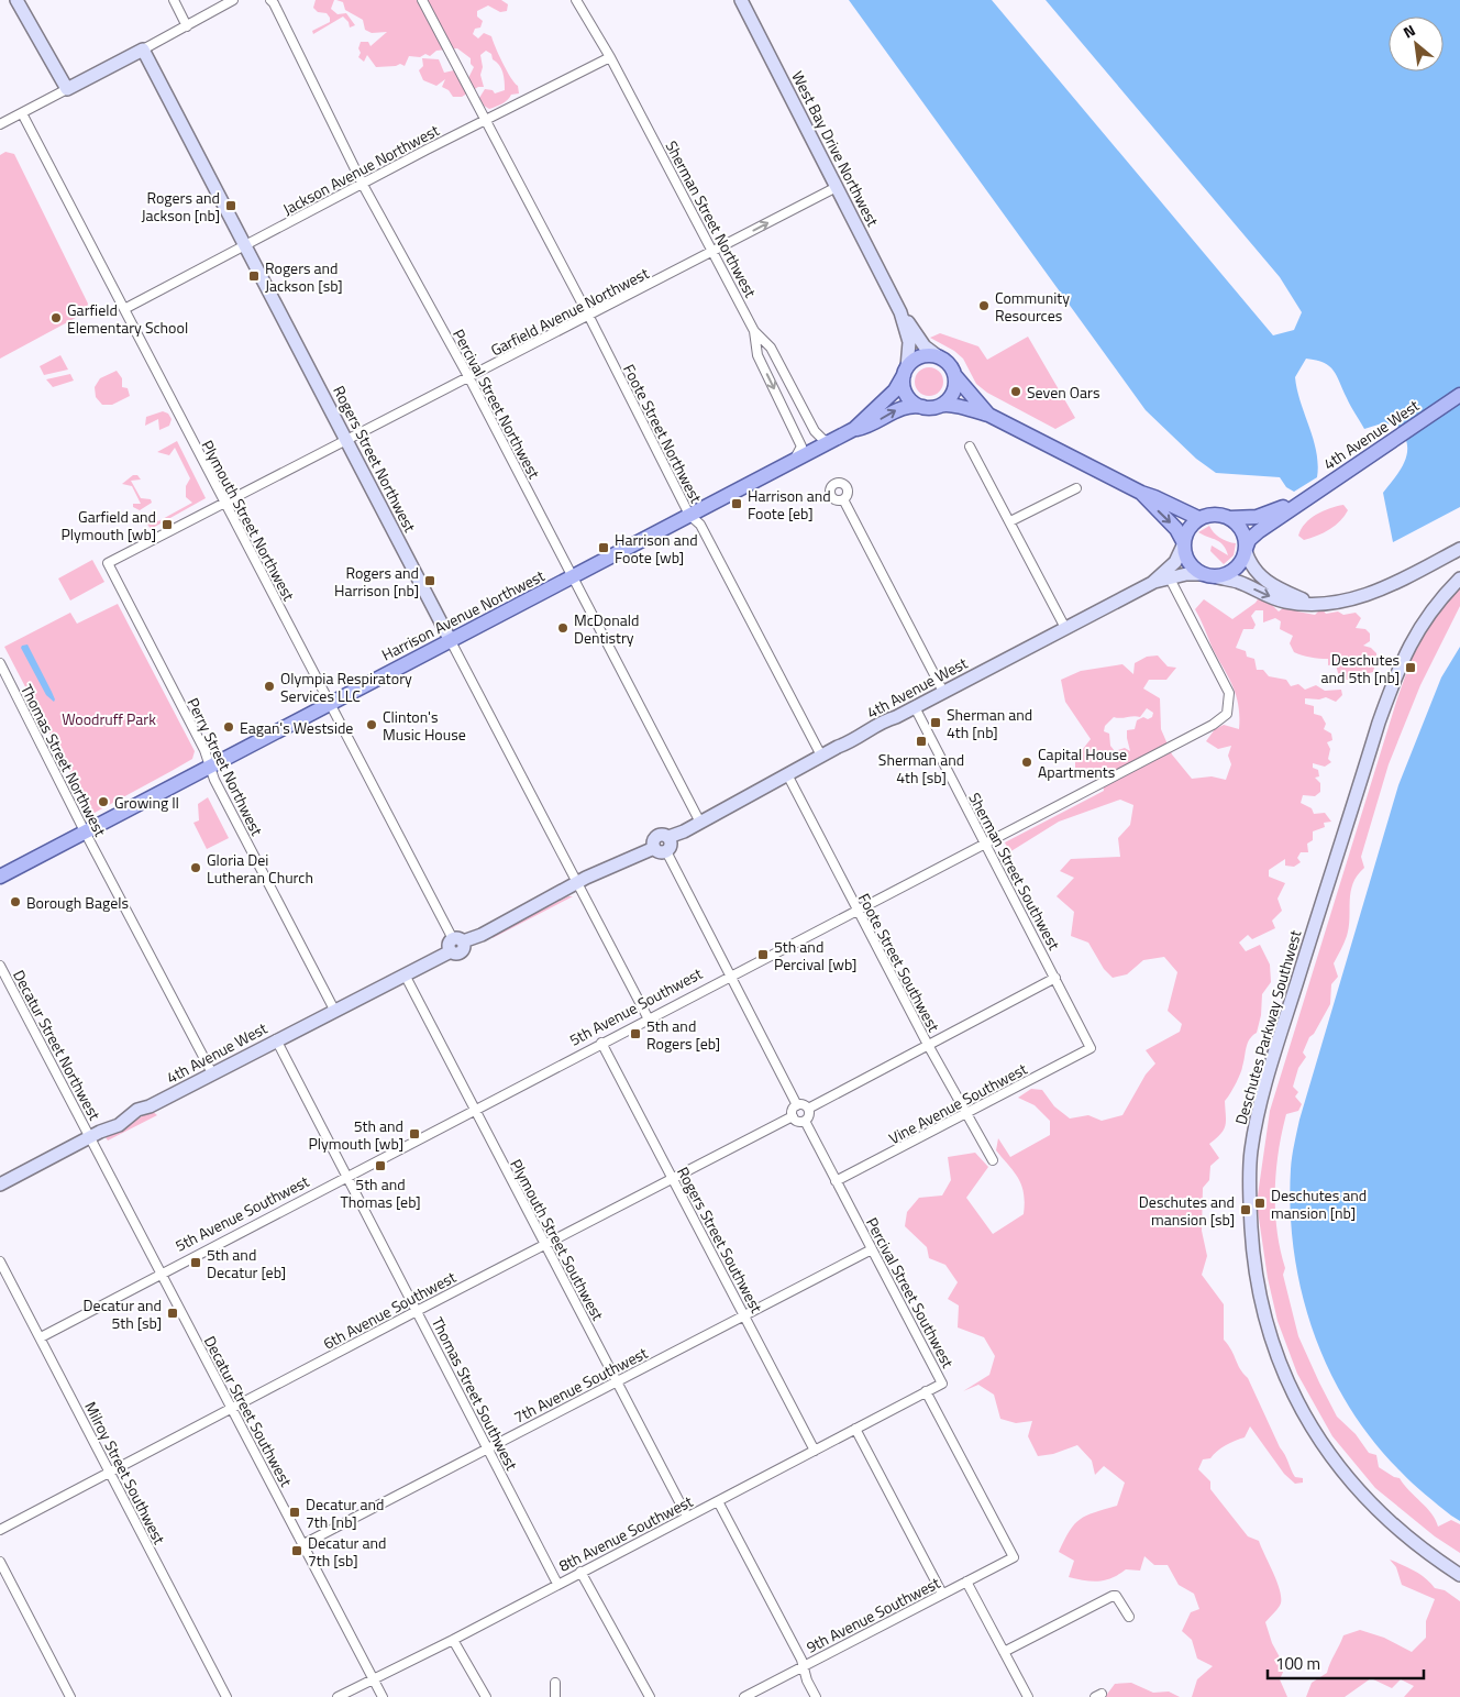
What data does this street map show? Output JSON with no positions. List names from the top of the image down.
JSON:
{
  "streets": {
    "main road": ["4th Avenue West", "Harrison Avenue Northwest"],
    "street": [
      "West Bay Drive Northwest",
      "Jackson Avenue Northwest",
      "Sherman Street Northwest",
      "Garfield Avenue Northwest",
      "Percival Street Northwest",
      "Foote Street Northwest",
      "Rogers Street Northwest",
      "Plymouth Street Northwest",
      "Thomas Street Northwest",
      "Perry Street Northwest",
      "Sherman Street Southwest",
      "Foote Street Southwest",
      "5th Avenue Southwest",
      "Deschutes Parkway Southwest",
      "Decatur Street Northwest",
      "Vine Avenue Southwest",
      "Plymouth Street Southwest",
      "Rogers Street Southwest",
      "Percival Street Southwest",
      "6th Avenue Southwest",
      "7th Avenue Southwest",
      "Thomas Street Southwest",
      "Decatur Street Southwest",
      "Milroy Street Southwest",
      "8th Avenue Southwest",
      "9th Avenue Southwest"
    ]
  },
  "crossings": [
    ["West Bay Drive Northwest", "Garfield Avenue Northwest"],
    ["West Bay Drive Northwest", "Harrison Avenue Northwest"],
    ["Jackson Avenue Northwest", "Sherman Street Northwest"],
    ["Jackson Avenue Northwest", "Percival Street Northwest"],
    ["Jackson Avenue Northwest", "Foote Street Northwest"],
    ["Jackson Avenue Northwest", "Rogers Street Northwest"],
    ["Jackson Avenue Northwest", "Plymouth Street Northwest"],
    ["Sherman Street Northwest", "Garfield Avenue Northwest"],
    ["Sherman Street Northwest", "Harrison Avenue Northwest"],
    ["Garfield Avenue Northwest", "Percival Street Northwest"],
    ["Garfield Avenue Northwest", "Foote Street Northwest"],
    ["Garfield Avenue Northwest", "Rogers Street Northwest"],
    ["Garfield Avenue Northwest", "Plymouth Street Northwest"],
    ["Garfield Avenue Northwest", "Perry Street Northwest"],
    ["Percival Street Northwest", "4th Avenue West"],
    ["Percival Street Northwest", "Harrison Avenue Northwest"],
    ["Foote Street Northwest", "4th Avenue West"],
    ["Foote Street Northwest", "Harrison Avenue Northwest"],
    ["4th Avenue West", "Rogers Street Northwest"],
    ["4th Avenue West", "Plymouth Street Northwest"],
    ["4th Avenue West", "Thomas Street Northwest"],
    ["4th Avenue West", "Perry Street Northwest"],
    ["4th Avenue West", "Sherman Street Southwest"],
    ["4th Avenue West", "Foote Street Southwest"],
    ["4th Avenue West", "5th Avenue Southwest"],
    ["4th Avenue West", "Decatur Street Northwest"],
    ["4th Avenue West", "Plymouth Street Southwest"],
    ["4th Avenue West", "Thomas Street Southwest"],
    ["4th Avenue West", "Decatur Street Southwest"],
    ["Rogers Street Northwest", "Harrison Avenue Northwest"],
    ["Plymouth Street Northwest", "Harrison Avenue Northwest"],
    ["Harrison Avenue Northwest", "Thomas Street Northwest"],
    ["Harrison Avenue Northwest", "Perry Street Northwest"],
    ["Sherman Street Southwest", "5th Avenue Southwest"],
    ["Sherman Street Southwest", "Vine Avenue Southwest"],
    ["Foote Street Southwest", "5th Avenue Southwest"],
    ["Foote Street Southwest", "Vine Avenue Southwest"],
    ["5th Avenue Southwest", "Plymouth Street Southwest"],
    ["5th Avenue Southwest", "Rogers Street Southwest"],
    ["5th Avenue Southwest", "Thomas Street Southwest"],
    ["5th Avenue Southwest", "Decatur Street Southwest"],
    ["5th Avenue Southwest", "Milroy Street Southwest"],
    ["Decatur Street Northwest", "Decatur Street Southwest"],
    ["Vine Avenue Southwest", "Percival Street Southwest"],
    ["Plymouth Street Southwest", "6th Avenue Southwest"],
    ["Plymouth Street Southwest", "7th Avenue Southwest"],
    ["Plymouth Street Southwest", "8th Avenue Southwest"],
    ["Rogers Street Southwest", "6th Avenue Southwest"],
    ["Rogers Street Southwest", "7th Avenue Southwest"],
    ["Rogers Street Southwest", "8th Avenue Southwest"],
    ["Percival Street Southwest", "6th Avenue Southwest"],
    ["Percival Street Southwest", "7th Avenue Southwest"],
    ["Percival Street Southwest", "8th Avenue Southwest"],
    ["Percival Street Southwest", "9th Avenue Southwest"],
    ["6th Avenue Southwest", "Thomas Street Southwest"],
    ["6th Avenue Southwest", "Decatur Street Southwest"],
    ["6th Avenue Southwest", "Milroy Street Southwest"],
    ["7th Avenue Southwest", "Thomas Street Southwest"],
    ["7th Avenue Southwest", "Decatur Street Southwest"],
    ["Thomas Street Southwest", "8th Avenue Southwest"],
    ["Decatur Street Southwest", "8th Avenue Southwest"],
    ["8th Avenue Southwest", "9th Avenue Southwest"]
  ],
  "parks": ["Woodruff Park"],
  "places": {
    "transit": [
      "Rogers and Jackson [nb]",
      "Rogers and Jackson [sb]",
      "Harrison and Foote [eb]",
      "Garfield and Plymouth [wb]",
      "Harrison and Foote [wb]",
      "Rogers and Harrison [nb]",
      "Deschutes and 5th [nb]",
      "Sherman and 4th [nb]",
      "Sherman and 4th [sb]",
      "5th and Percival [wb]",
      "5th and Rogers [eb]",
      "5th and Plymouth [wb]",
      "5th and Thomas [eb]",
      "Deschutes and mansion [nb]",
      "Deschutes and mansion [sb]",
      "5th and Decatur [eb]",
      "Decatur and 5th [sb]",
      "Decatur and 7th [nb]",
      "Decatur and 7th [sb]"
    ],
    "other": [
      "Community Resources",
      "Garfield Elementary School",
      "Seven Oars",
      "McDonald Dentistry",
      "Olympia Respiratory Services LLC",
      "Clinton's Music House",
      "Eagan's Westside",
      "Capital House Apartments",
      "Growing II",
      "Gloria Dei Lutheran Church",
      "Borough Bagels"
    ]
  },
  "scale_bar": "100 m",
  "north": "top left"
}
